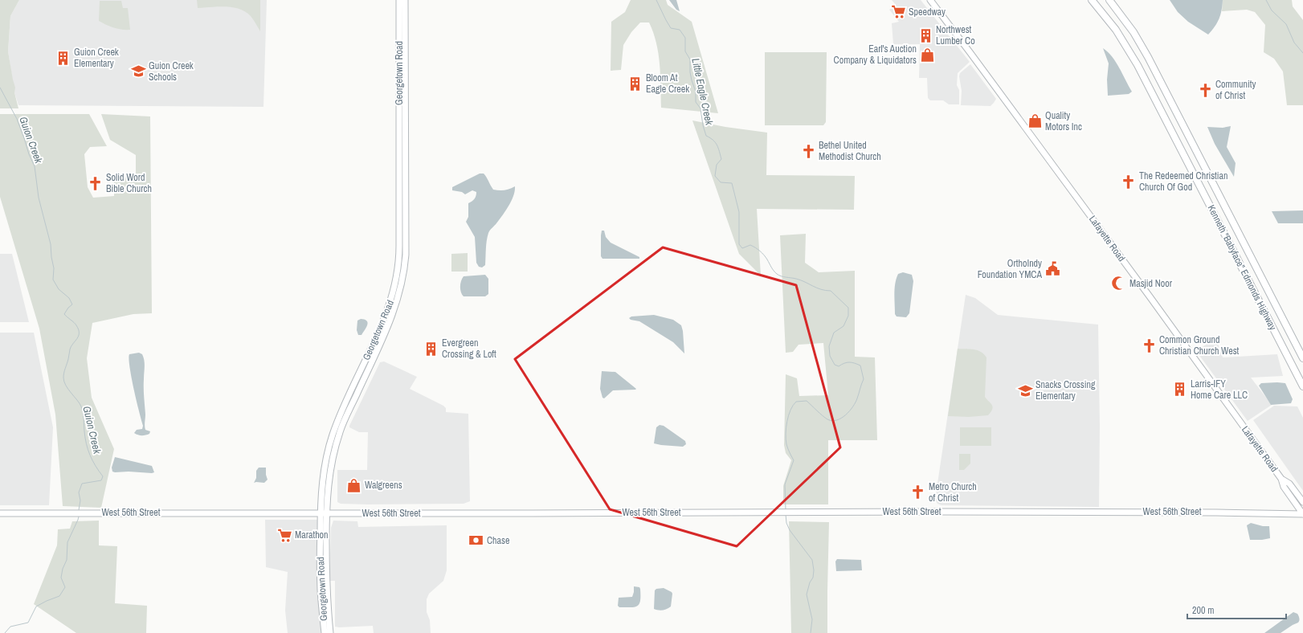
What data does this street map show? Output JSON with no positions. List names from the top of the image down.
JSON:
{
  "streets": {
    "highway": ["Kenneth \"Babyface\" Edmonds Highway"],
    "main road": ["Georgetown Road", "Lafayette Road", "West 56th Street"]
  },
  "crossings": [
    ["Georgetown Road", "West 56th Street"],
    ["Lafayette Road", "West 56th Street"]
  ],
  "water": ["Little Eagle Creek", "Guion Creek"],
  "places": {
    "supermarket": ["Speedway", "Marathon"],
    "building": [
      "Northwest Lumber Co",
      "Guion Creek Elementary",
      "Bloom At Eagle Creek",
      "Evergreen Crossing & Loft",
      "Larris-IFY Home Care LLC"
    ],
    "shop": ["Earl's Auction Company & Liquidators", "Quality Motors Inc", "Walgreens"],
    "school or university": ["Guion Creek Schools", "Snacks Crossing Elementary"],
    "church": [
      "Community of Christ",
      "Bethel United Methodist Church",
      "The Redeemed Christian Church Of God",
      "Solid Word Bible Church",
      "Common Ground Christian Church West",
      "Metro Church of Christ"
    ],
    "public building": ["OrthoIndy Foundation YMCA"],
    "mosque": ["Masjid Noor"],
    "bank": ["Chase"]
  },
  "scale_bar": "200 m"
}
